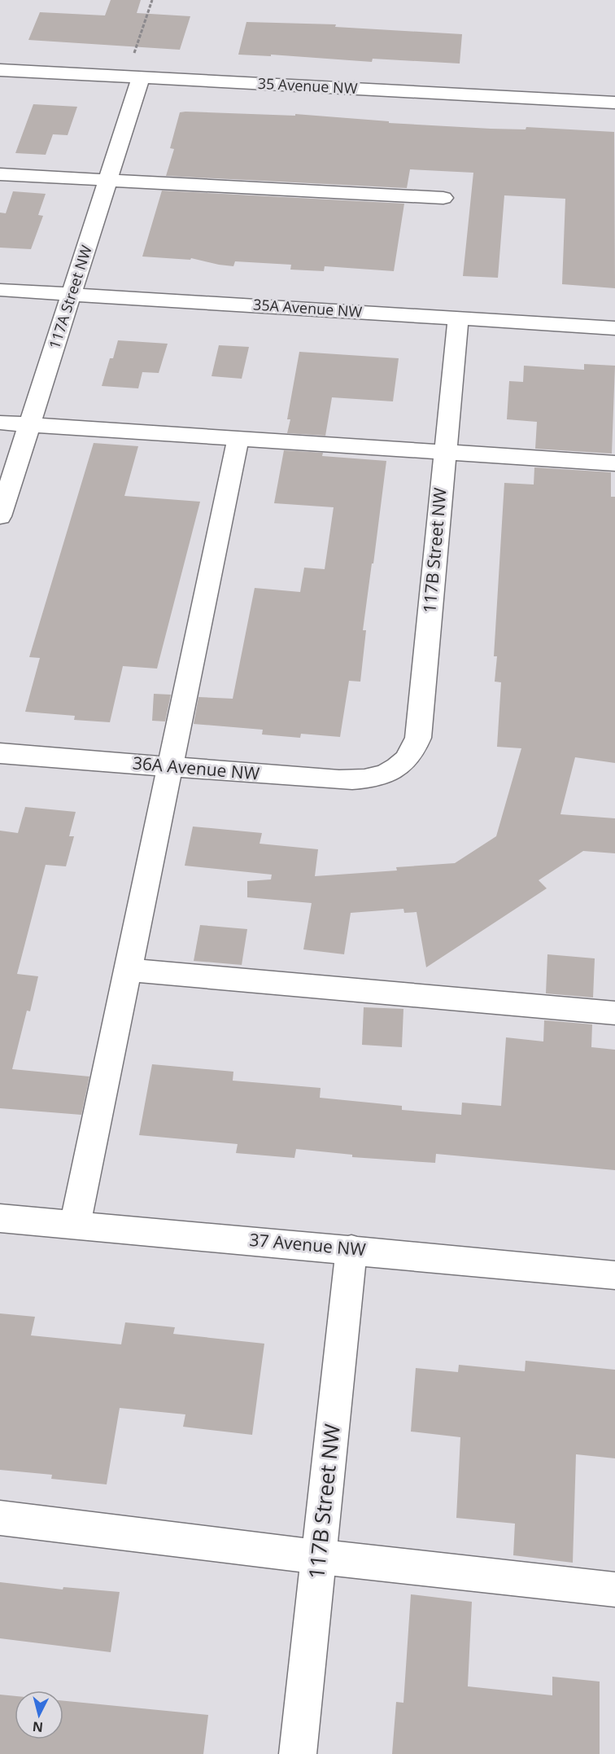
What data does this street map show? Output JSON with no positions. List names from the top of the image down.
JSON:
{
  "streets": {
    "street": [
      "35 Avenue NW",
      "117A Street NW",
      "35A Avenue NW",
      "117B Street NW",
      "36A Avenue NW",
      "37 Avenue NW"
    ]
  },
  "crossings": [
    ["35 Avenue NW", "117A Street NW"],
    ["117A Street NW", "35A Avenue NW"],
    ["35A Avenue NW", "117B Street NW"],
    ["117B Street NW", "36A Avenue NW"],
    ["117B Street NW", "37 Avenue NW"]
  ],
  "north": "bottom"
}
